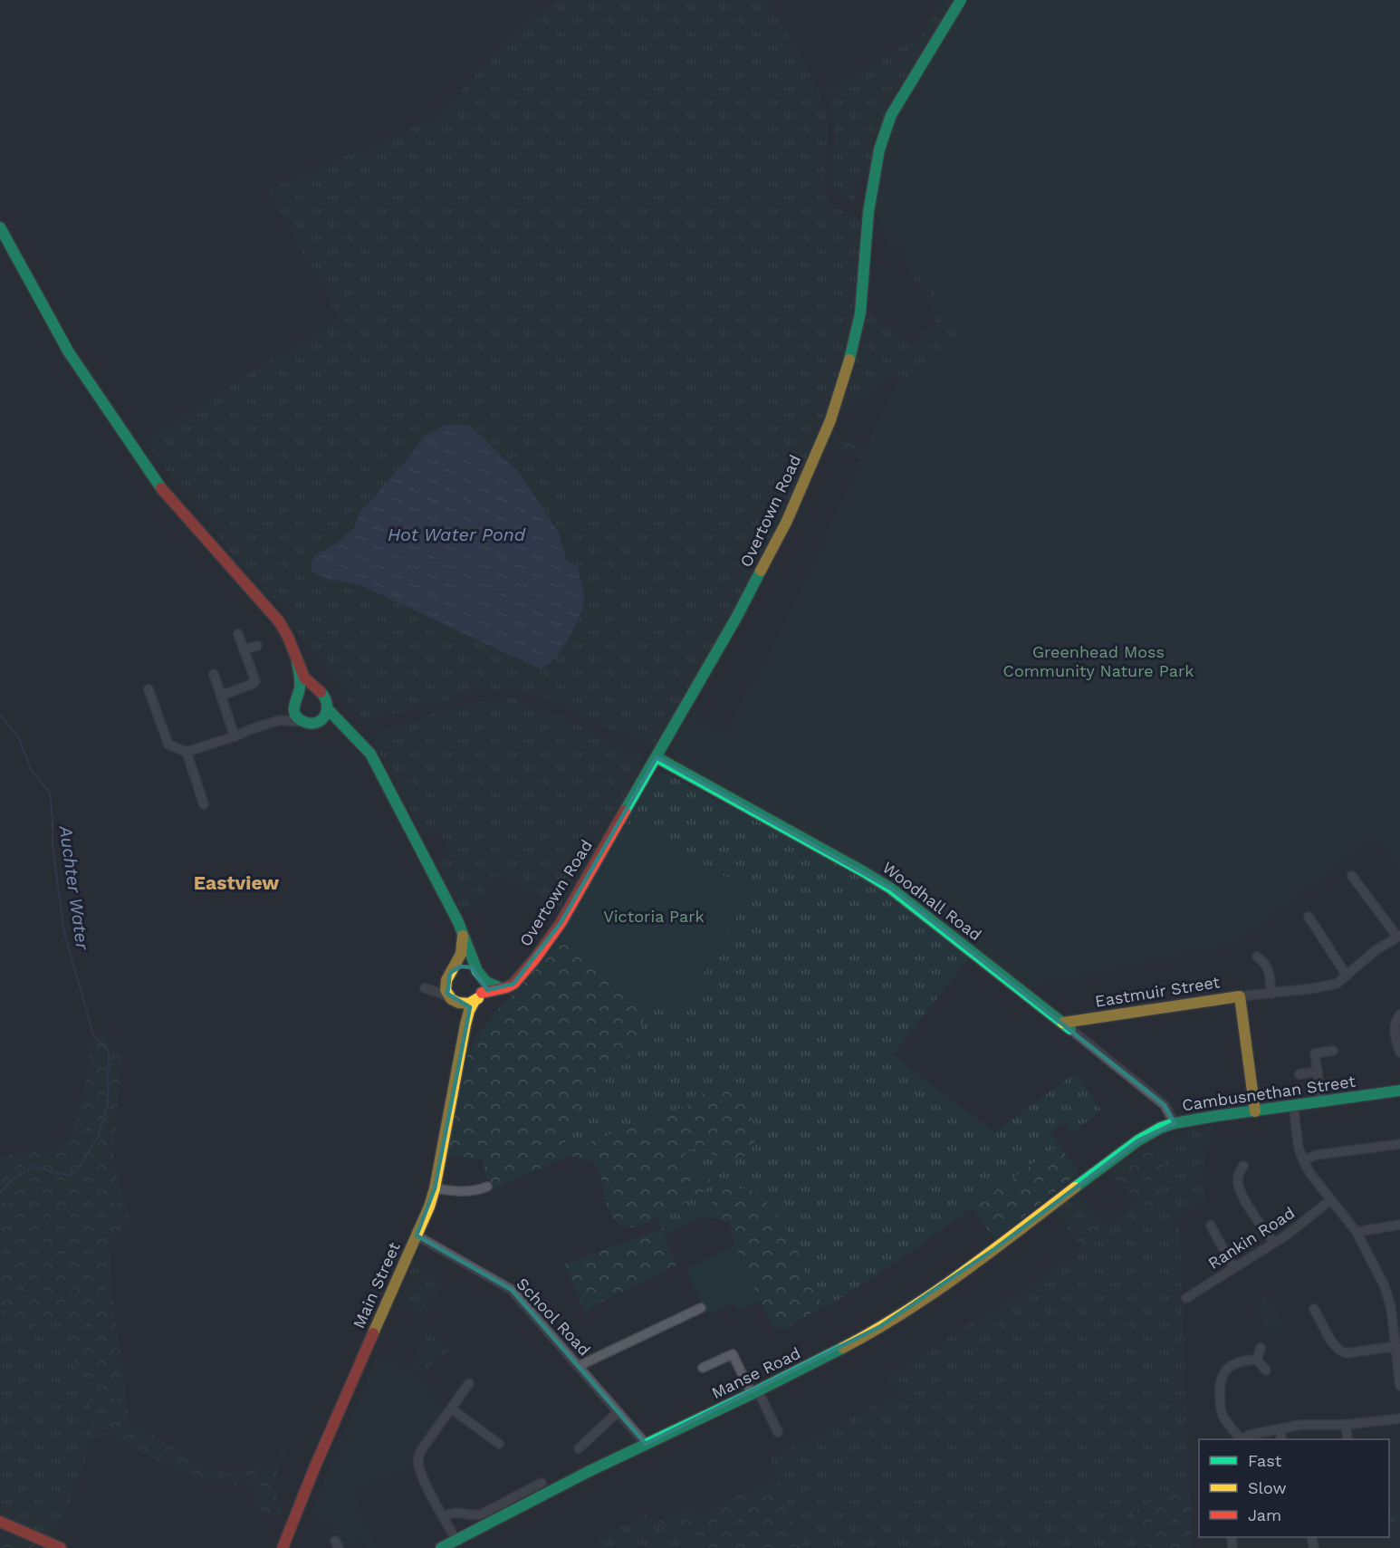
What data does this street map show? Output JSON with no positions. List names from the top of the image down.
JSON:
{
  "streets": {
    "main road": [
      "Overtown Road",
      "Woodhall Road",
      "Eastmuir Street",
      "Cambusnethan Street",
      "Main Street",
      "Manse Road"
    ],
    "street": ["Rankin Road", "School Road"]
  },
  "crossings": [
    ["Overtown Road", "Woodhall Road"],
    ["Overtown Road", "Main Street"],
    ["Woodhall Road", "Eastmuir Street"],
    ["Woodhall Road", "Cambusnethan Street"],
    ["Eastmuir Street", "Cambusnethan Street"],
    ["Cambusnethan Street", "Manse Road"],
    ["Main Street", "School Road"],
    ["School Road", "Manse Road"]
  ],
  "districts": ["Eastview"],
  "water": ["Hot Water Pond", "Auchter Water"],
  "parks": ["Greenhead Moss Community Nature Park", "Victoria Park"],
  "legend": ["Fast", "Slow", "Jam"]
}
